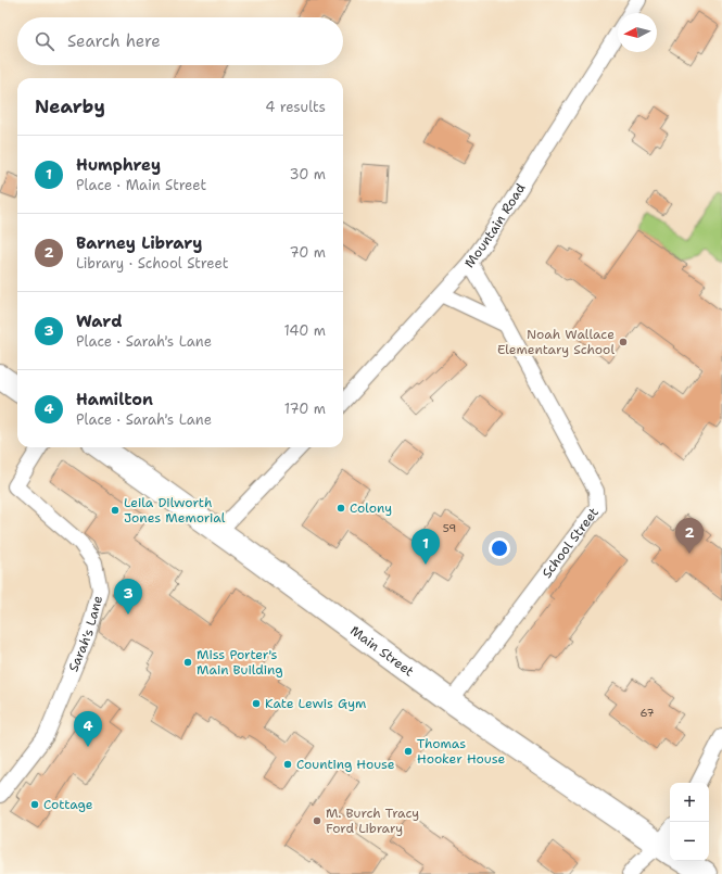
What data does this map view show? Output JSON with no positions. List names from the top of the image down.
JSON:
{
  "streets": {
    "highway": ["Main Street"],
    "street": ["Mountain Road", "School Street", "Sarah's Lane"]
  },
  "crossings": [
    ["Mountain Road", "School Street"],
    ["School Street", "Main Street"]
  ],
  "places": [
    "Noah Wallace Elementary School",
    "Colony",
    "Leila Dilworth Jones Memorial",
    "Miss Porter's Main Building",
    "Kate Lewis Gym",
    "Thomas Hooker House",
    "Counting House",
    "Cottage",
    "M. Burch Tracy Ford Library"
  ],
  "house_numbers": ["59", "67"],
  "north": "left",
  "page": {
    "search": "Search here",
    "heading": ["Nearby", "4 results"],
    "list": [
      {
        "mark": "1",
        "name": "Humphrey",
        "note": "Place · Main Street",
        "value": "30 m"
      },
      {
        "mark": "2",
        "name": "Barney Library",
        "note": "Library · School Street",
        "value": "70 m"
      },
      {
        "mark": "3",
        "name": "Ward",
        "note": "Place · Sarah's Lane",
        "value": "140 m"
      },
      {
        "mark": "4",
        "name": "Hamilton",
        "note": "Place · Sarah's Lane",
        "value": "170 m"
      }
    ],
    "pins": [
      "2",
      "1",
      "3",
      "4"
    ],
    "map_buttons": ["+", "−"]
  }
}
